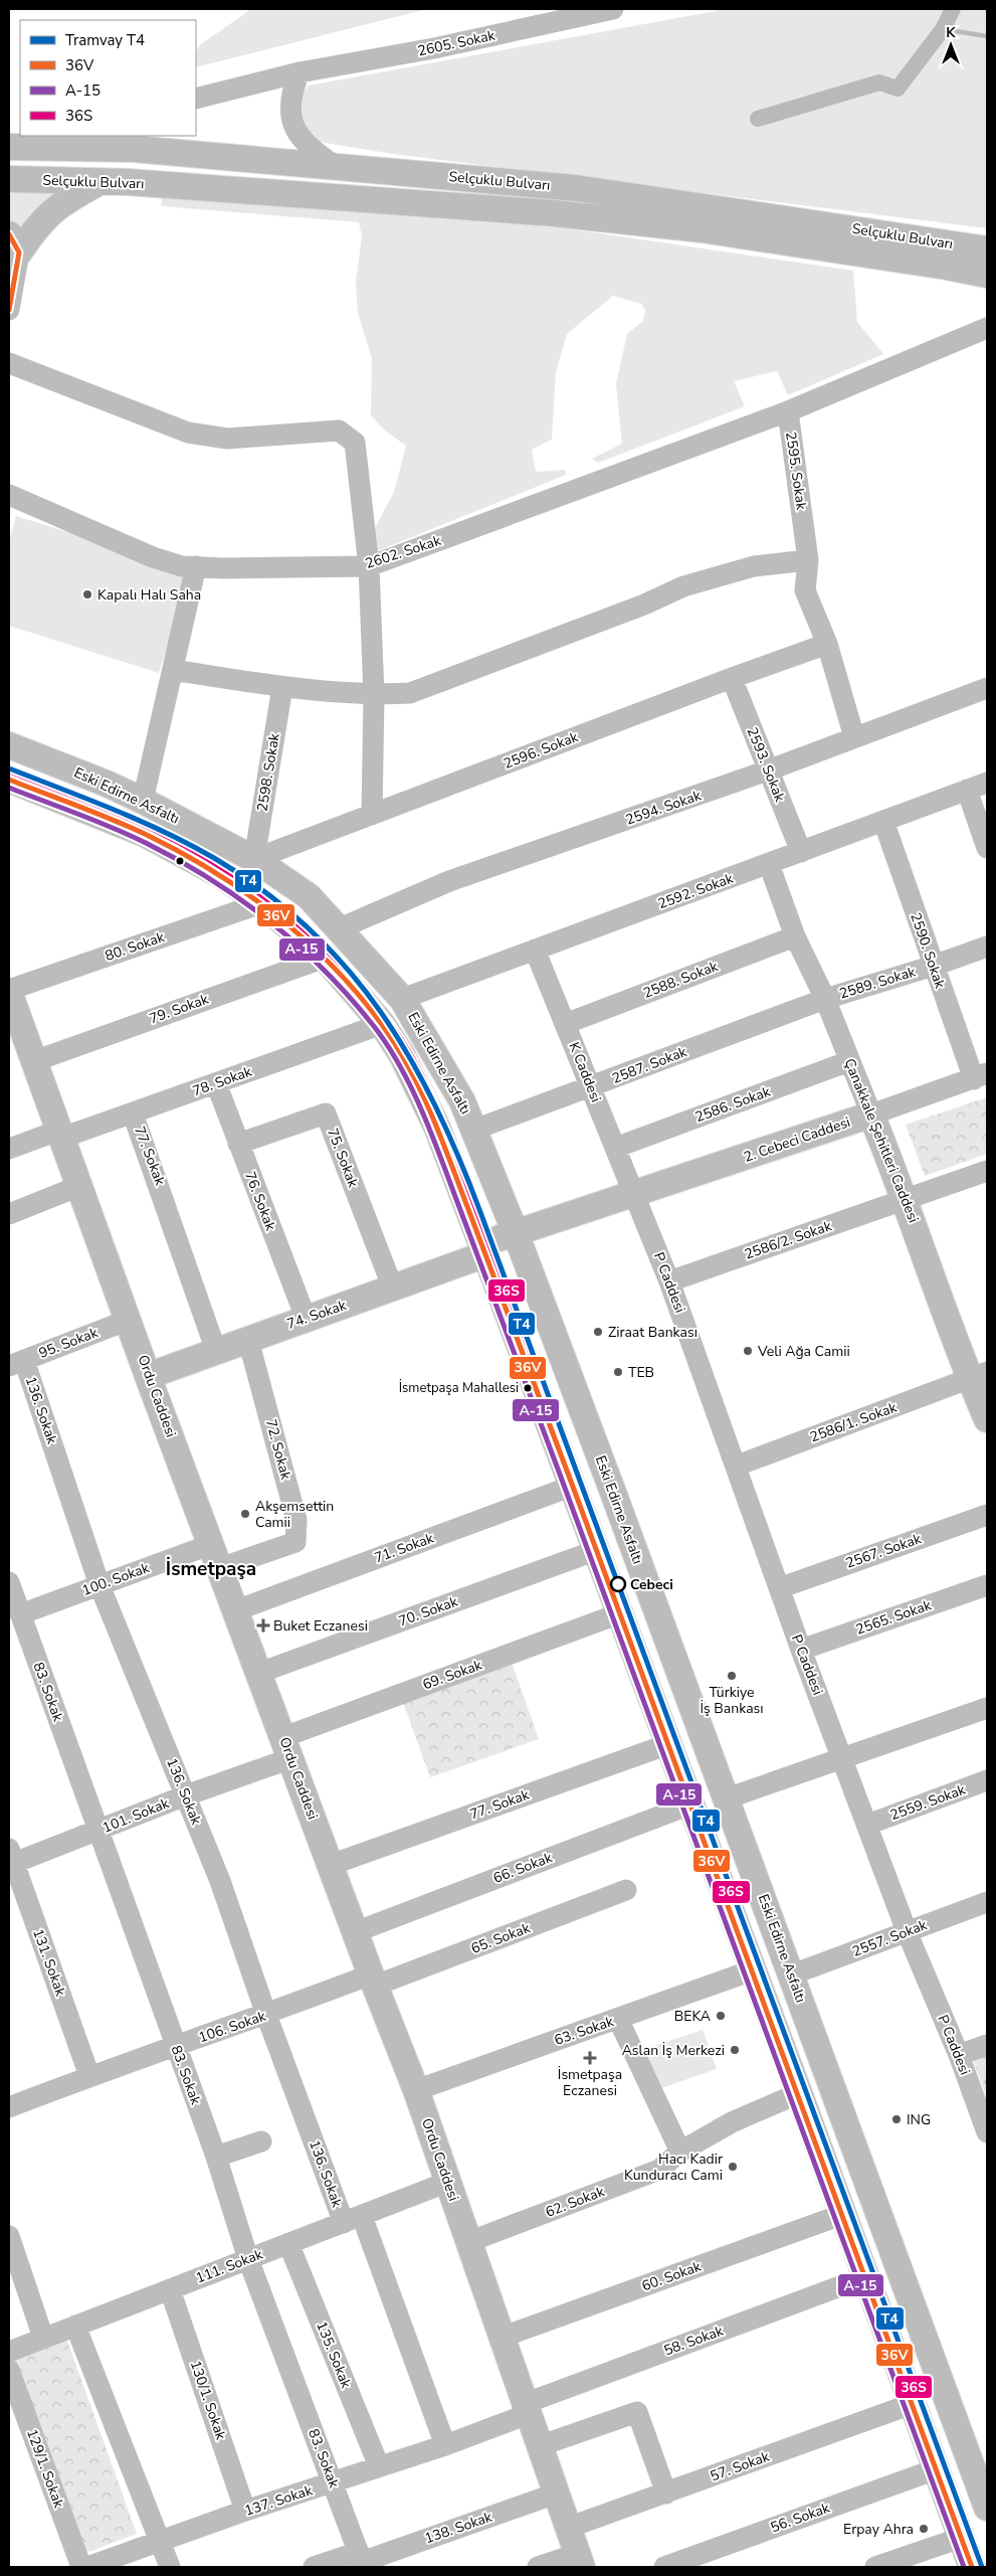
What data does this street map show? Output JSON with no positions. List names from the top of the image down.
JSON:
{
  "streets": {
    "main road": [
      "Selçuklu Bulvarı",
      "Eski Edirne Asfaltı",
      "2. Cebeci Caddesi",
      "Çanakkale Şehitleri Caddesi",
      "74. Sokak",
      "Ordu Caddesi"
    ],
    "street": [
      "2605. Sokak",
      "2595. Sokak",
      "2602. Sokak",
      "2596. Sokak",
      "2593. Sokak",
      "2598. Sokak",
      "2594. Sokak",
      "2592. Sokak",
      "80. Sokak",
      "2590. Sokak",
      "2588. Sokak",
      "2589. Sokak",
      "79. Sokak",
      "2587. Sokak",
      "K Caddesi",
      "78. Sokak",
      "2586. Sokak",
      "77. Sokak",
      "75. Sokak",
      "76. Sokak",
      "2586/2. Sokak",
      "P Caddesi",
      "95. Sokak",
      "136. Sokak",
      "2586/1. Sokak",
      "72. Sokak",
      "71. Sokak",
      "2567. Sokak",
      "100. Sokak",
      "70. Sokak",
      "2565. Sokak",
      "69. Sokak",
      "83. Sokak",
      "2559. Sokak",
      "101. Sokak",
      "66. Sokak",
      "65. Sokak",
      "2557. Sokak",
      "131. Sokak",
      "106. Sokak",
      "63. Sokak",
      "62. Sokak",
      "111. Sokak",
      "60. Sokak",
      "58. Sokak",
      "135. Sokak",
      "130/1. Sokak",
      "57. Sokak",
      "129/1. Sokak",
      "137. Sokak",
      "56. Sokak",
      "138. Sokak"
    ]
  },
  "crossings": [
    ["2595. Sokak", "2602. Sokak"],
    ["2595. Sokak", "2596. Sokak"],
    ["2595. Sokak", "2594. Sokak"],
    ["2596. Sokak", "2593. Sokak"],
    ["2596. Sokak", "2598. Sokak"],
    ["2596. Sokak", "Eski Edirne Asfaltı"],
    ["2593. Sokak", "2594. Sokak"],
    ["2593. Sokak", "2592. Sokak"],
    ["2598. Sokak", "Eski Edirne Asfaltı"],
    ["Eski Edirne Asfaltı", "2594. Sokak"],
    ["Eski Edirne Asfaltı", "2592. Sokak"],
    ["Eski Edirne Asfaltı", "80. Sokak"],
    ["Eski Edirne Asfaltı", "79. Sokak"],
    ["Eski Edirne Asfaltı", "2587. Sokak"],
    ["Eski Edirne Asfaltı", "78. Sokak"],
    ["Eski Edirne Asfaltı", "2. Cebeci Caddesi"],
    ["Eski Edirne Asfaltı", "77. Sokak"],
    ["Eski Edirne Asfaltı", "74. Sokak"],
    ["Eski Edirne Asfaltı", "71. Sokak"],
    ["Eski Edirne Asfaltı", "70. Sokak"],
    ["Eski Edirne Asfaltı", "69. Sokak"],
    ["Eski Edirne Asfaltı", "66. Sokak"],
    ["Eski Edirne Asfaltı", "2557. Sokak"],
    ["Eski Edirne Asfaltı", "63. Sokak"],
    ["Eski Edirne Asfaltı", "62. Sokak"],
    ["Eski Edirne Asfaltı", "60. Sokak"],
    ["Eski Edirne Asfaltı", "58. Sokak"],
    ["Eski Edirne Asfaltı", "57. Sokak"],
    ["Eski Edirne Asfaltı", "56. Sokak"],
    ["2592. Sokak", "2590. Sokak"],
    ["2592. Sokak", "K Caddesi"],
    ["2592. Sokak", "Çanakkale Şehitleri Caddesi"],
    ["80. Sokak", "Ordu Caddesi"],
    ["2590. Sokak", "2589. Sokak"],
    ["2590. Sokak", "2. Cebeci Caddesi"],
    ["2588. Sokak", "K Caddesi"],
    ["2588. Sokak", "Çanakkale Şehitleri Caddesi"],
    ["2589. Sokak", "2587. Sokak"],
    ["2589. Sokak", "Çanakkale Şehitleri Caddesi"],
    ["79. Sokak", "Ordu Caddesi"],
    ["2587. Sokak", "K Caddesi"],
    ["2587. Sokak", "Çanakkale Şehitleri Caddesi"],
    ["K Caddesi", "2586. Sokak"],
    ["K Caddesi", "2. Cebeci Caddesi"],
    ["K Caddesi", "P Caddesi"],
    ["78. Sokak", "77. Sokak"],
    ["78. Sokak", "76. Sokak"],
    ["78. Sokak", "Ordu Caddesi"],
    ["2586. Sokak", "Çanakkale Şehitleri Caddesi"],
    ["2. Cebeci Caddesi", "Çanakkale Şehitleri Caddesi"],
    ["2. Cebeci Caddesi", "P Caddesi"],
    ["2. Cebeci Caddesi", "74. Sokak"],
    ["Çanakkale Şehitleri Caddesi", "2586/2. Sokak"],
    ["Çanakkale Şehitleri Caddesi", "2586/1. Sokak"],
    ["77. Sokak", "74. Sokak"],
    ["77. Sokak", "Ordu Caddesi"],
    ["75. Sokak", "76. Sokak"],
    ["75. Sokak", "74. Sokak"],
    ["76. Sokak", "74. Sokak"],
    ["2586/2. Sokak", "P Caddesi"],
    ["P Caddesi", "2586/1. Sokak"],
    ["P Caddesi", "2567. Sokak"],
    ["P Caddesi", "2565. Sokak"],
    ["P Caddesi", "2559. Sokak"],
    ["P Caddesi", "2557. Sokak"],
    ["74. Sokak", "Ordu Caddesi"],
    ["74. Sokak", "72. Sokak"],
    ["95. Sokak", "Ordu Caddesi"],
    ["95. Sokak", "136. Sokak"],
    ["Ordu Caddesi", "72. Sokak"],
    ["Ordu Caddesi", "71. Sokak"],
    ["Ordu Caddesi", "100. Sokak"],
    ["Ordu Caddesi", "70. Sokak"],
    ["Ordu Caddesi", "69. Sokak"],
    ["Ordu Caddesi", "101. Sokak"],
    ["Ordu Caddesi", "66. Sokak"],
    ["Ordu Caddesi", "65. Sokak"],
    ["Ordu Caddesi", "106. Sokak"],
    ["Ordu Caddesi", "63. Sokak"],
    ["Ordu Caddesi", "62. Sokak"],
    ["Ordu Caddesi", "111. Sokak"],
    ["Ordu Caddesi", "60. Sokak"],
    ["Ordu Caddesi", "58. Sokak"],
    ["Ordu Caddesi", "57. Sokak"],
    ["Ordu Caddesi", "137. Sokak"],
    ["Ordu Caddesi", "138. Sokak"],
    ["136. Sokak", "100. Sokak"],
    ["136. Sokak", "101. Sokak"],
    ["136. Sokak", "106. Sokak"],
    ["136. Sokak", "111. Sokak"],
    ["136. Sokak", "137. Sokak"],
    ["72. Sokak", "100. Sokak"],
    ["100. Sokak", "83. Sokak"],
    ["69. Sokak", "101. Sokak"],
    ["83. Sokak", "101. Sokak"],
    ["83. Sokak", "106. Sokak"],
    ["83. Sokak", "111. Sokak"],
    ["83. Sokak", "137. Sokak"],
    ["83. Sokak", "138. Sokak"],
    ["101. Sokak", "131. Sokak"],
    ["65. Sokak", "106. Sokak"],
    ["131. Sokak", "106. Sokak"],
    ["111. Sokak", "135. Sokak"],
    ["111. Sokak", "130/1. Sokak"],
    ["58. Sokak", "137. Sokak"],
    ["135. Sokak", "137. Sokak"],
    ["130/1. Sokak", "137. Sokak"]
  ],
  "districts": ["İsmetpaşa"],
  "places": {
    "other": [
      "Kapalı Halı Saha",
      "Ziraat Bankası",
      "Veli Ağa Camii",
      "TEB",
      "İsmetpaşa Mahallesi",
      "Akşemsettin Camii",
      "Cebeci",
      "Türkiye İş Bankası",
      "BEKA",
      "Aslan İş Merkezi",
      "ING",
      "Hacı Kadir Kunduracı Cami",
      "Erpay Ahra"
    ],
    "health": ["Buket Eczanesi", "İsmetpaşa Eczanesi"]
  },
  "lines": [
    "transit line 36V",
    "tram line T4",
    "transit line 36S",
    "transit line A-15"
  ],
  "legend": [
    "Tramvay T4",
    "36V",
    "A-15",
    "36S"
  ],
  "north": "top"
}
